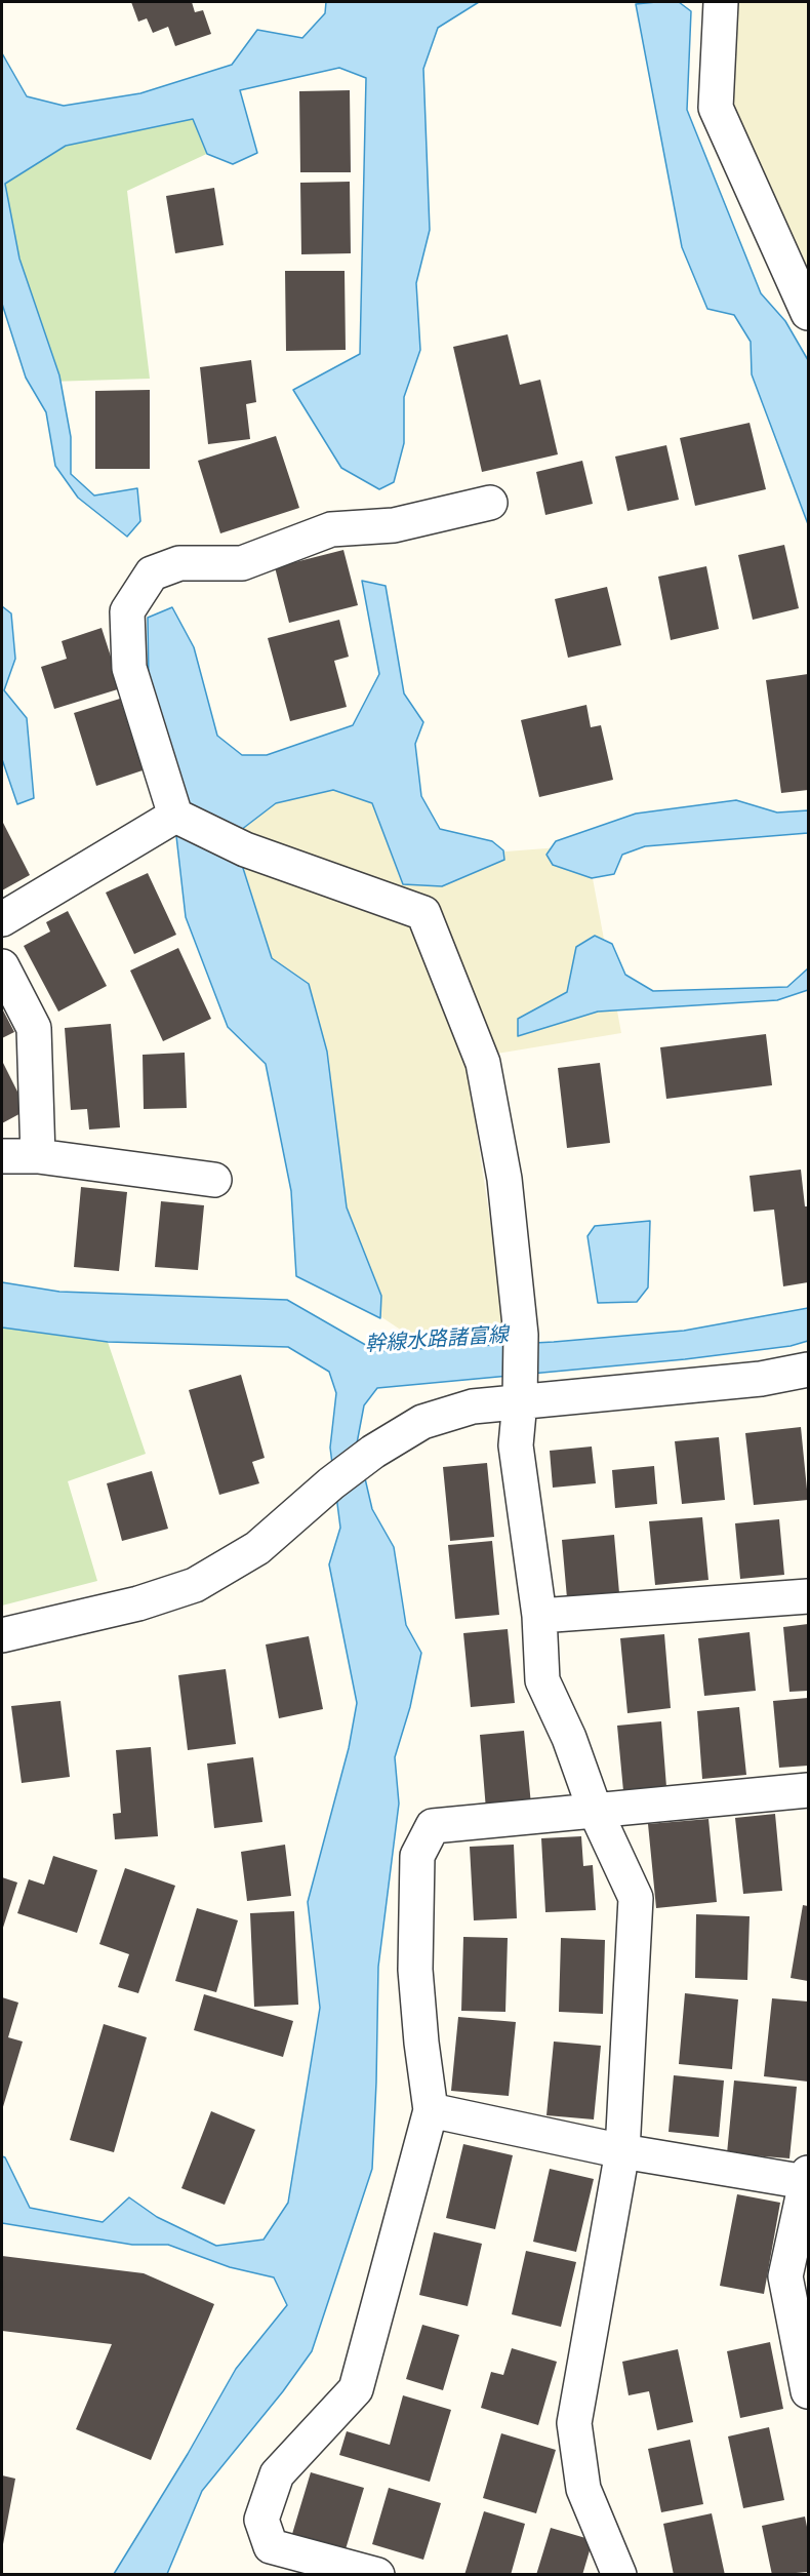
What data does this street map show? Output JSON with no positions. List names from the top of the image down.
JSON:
{
  "water": ["幹線水路諸富線"]
}
